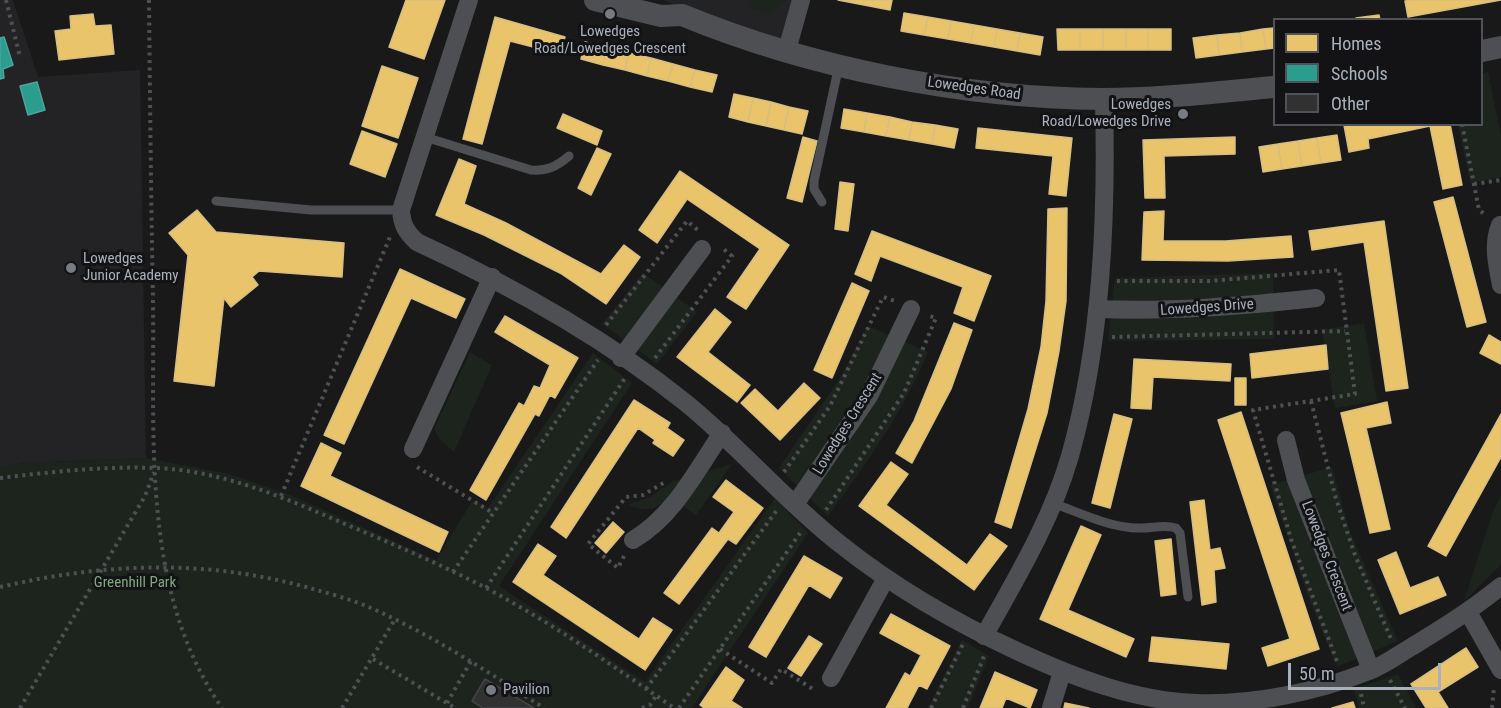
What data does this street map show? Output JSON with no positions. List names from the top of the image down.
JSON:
{
  "streets": {
    "street": ["Lowedges Road", "Lowedges Drive", "Lowedges Crescent"]
  },
  "parks": ["Greenhill Park"],
  "places": [
    "Lowedges Road/Lowedges Crescent",
    "Lowedges Road/Lowedges Drive",
    "Lowedges Junior Academy",
    "Pavilion"
  ],
  "legend": ["Homes", "Schools", "Other"],
  "scale_bar": "50 m"
}
